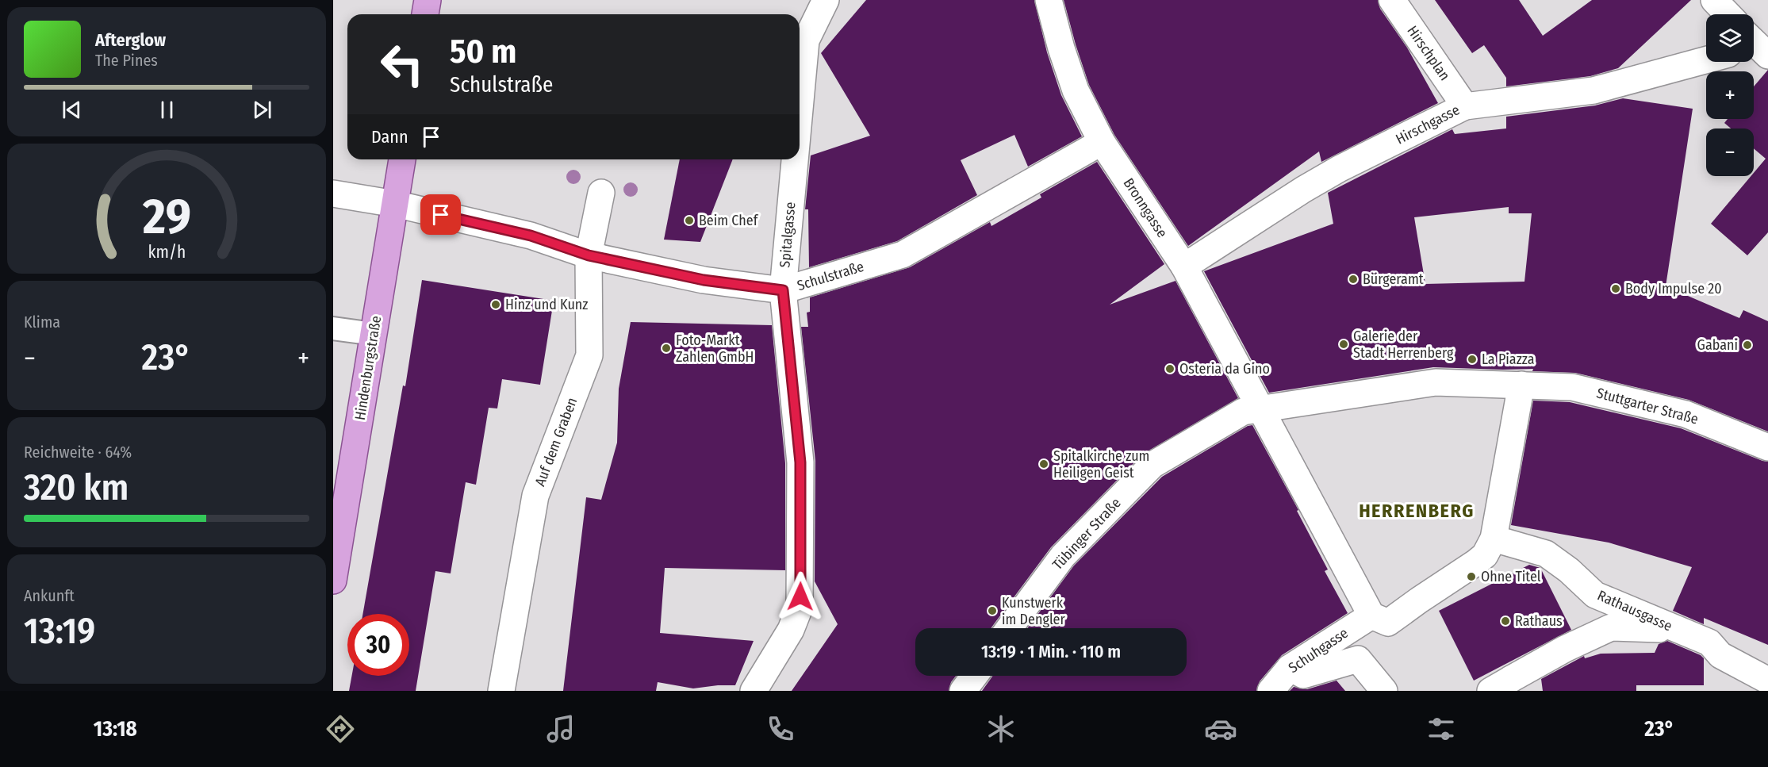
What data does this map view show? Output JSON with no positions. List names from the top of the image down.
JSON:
{
  "streets": {
    "main road": ["Hindenburgstraße"],
    "street": [
      "Hirschplan",
      "Hirschgasse",
      "Bronngasse",
      "Spitalgasse",
      "Schulstraße",
      "Stuttgarter Straße",
      "Auf dem Graben",
      "Tübinger Straße",
      "Rathausgasse",
      "Schuhgasse"
    ]
  },
  "crossings": [
    ["Hirschplan", "Hirschgasse"],
    ["Hirschgasse", "Bronngasse"],
    ["Bronngasse", "Schulstraße"],
    ["Bronngasse", "Stuttgarter Straße"],
    ["Bronngasse", "Tübinger Straße"],
    ["Bronngasse", "Schuhgasse"],
    ["Spitalgasse", "Schulstraße"],
    ["Schulstraße", "Hindenburgstraße"],
    ["Schulstraße", "Auf dem Graben"],
    ["Stuttgarter Straße", "Tübinger Straße"]
  ],
  "districts": ["HERRENBERG"],
  "places": [
    "Beim Chef",
    "Bürgeramt",
    "Body Impulse 20",
    "Hinz und Kunz",
    "Galerie der Stadt Herrenberg",
    "Gabani",
    "Foto-Markt Zahlen GmbH",
    "La Piazza",
    "Osteria da Gino",
    "Spitalkirche zum Heiligen Geist",
    "Ohne Titel",
    "Kunstwerk im Dengler",
    "Rathaus"
  ],
  "page": {
    "map_buttons": ["+", "−"],
    "turn": ["50 m", "Schulstraße"],
    "song": ["Afterglow", "The Pines"],
    "then": "Dann",
    "tile": [
      "Klima",
      ["Reichweite · 64%", "320 km"],
      ["Ankunft", "13:19"]
    ],
    "heat": ["−", "23°", "+"],
    "limit": "30",
    "trip": "13:19 · 1 Min. · 110 m",
    "tabs": ["13:18", "23°"],
    "gauge": ["29", "km/h"]
  }
}
